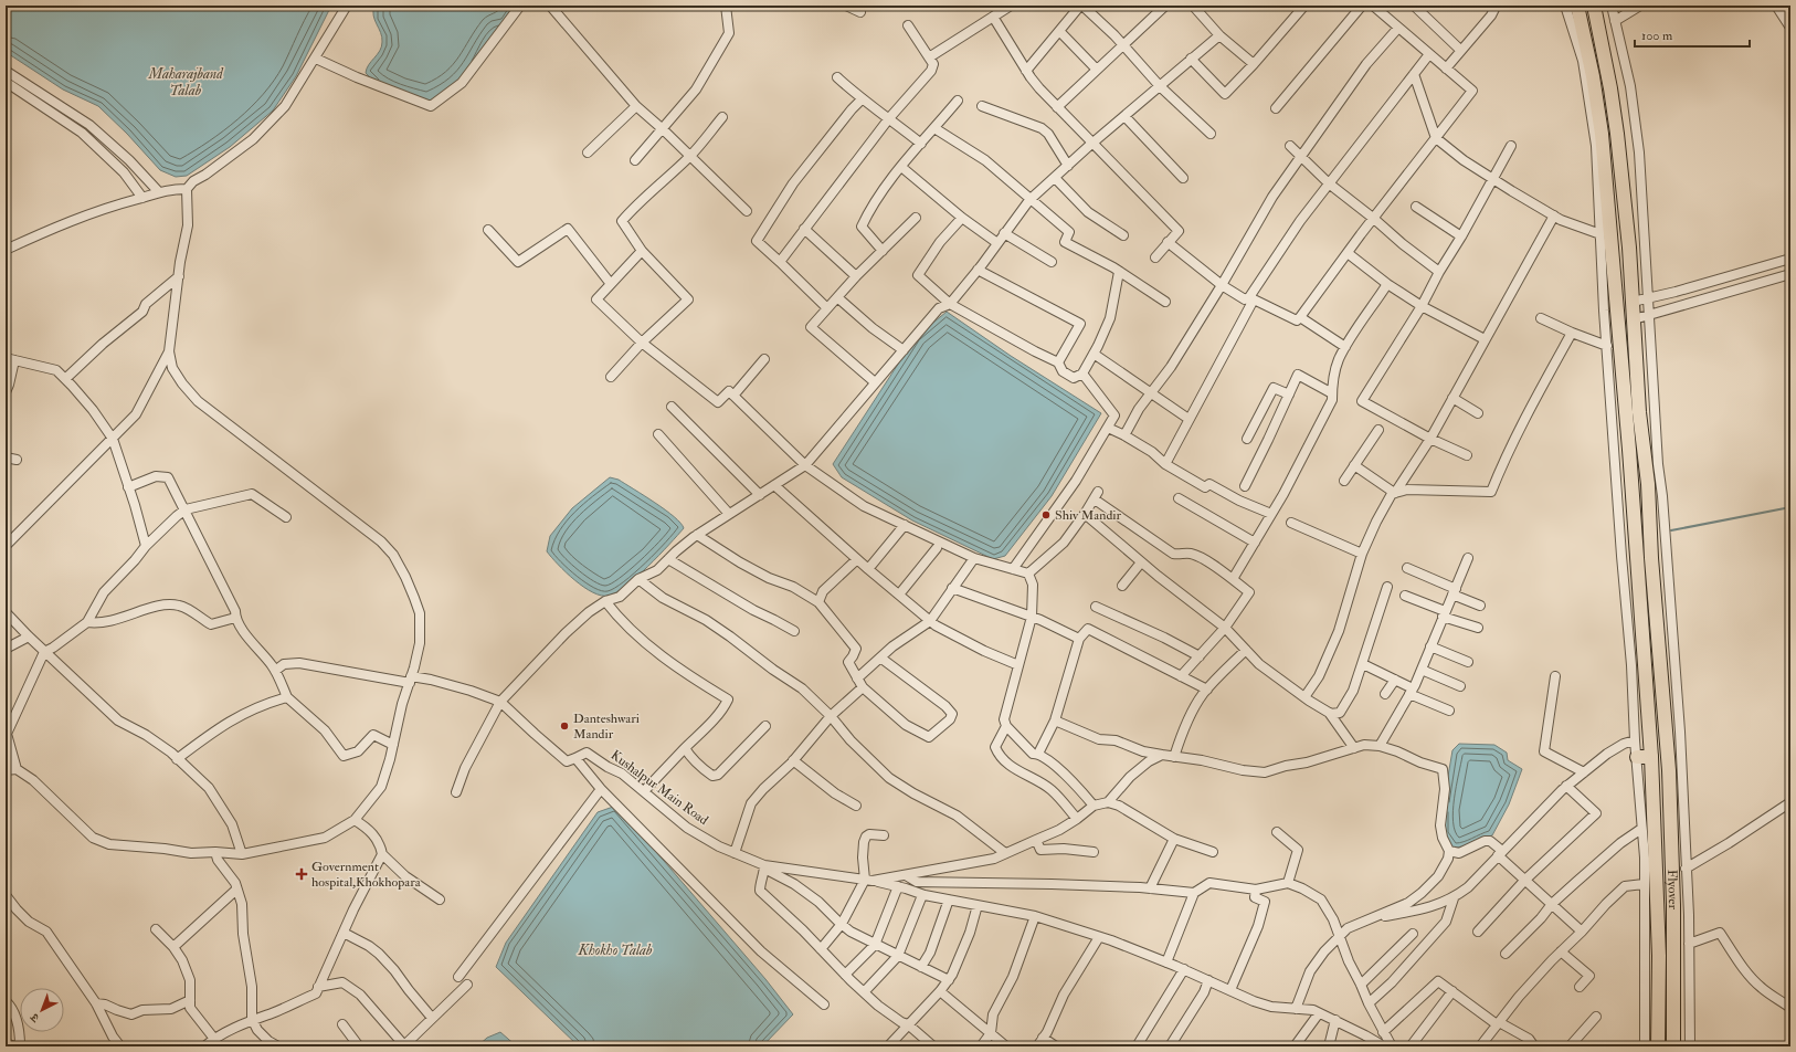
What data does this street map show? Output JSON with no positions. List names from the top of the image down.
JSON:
{
  "streets": {
    "highway": ["Flyover"],
    "street": ["Kushalpur Main Road"]
  },
  "water": ["Maharajband Talab", "Khokho Talab"],
  "places": {
    "other": ["Shiv Mandir", "Danteshwari Mandir"],
    "health": ["Government hospital,Khokhopara"]
  },
  "scale_bar": "100 m",
  "north": "bottom left"
}
